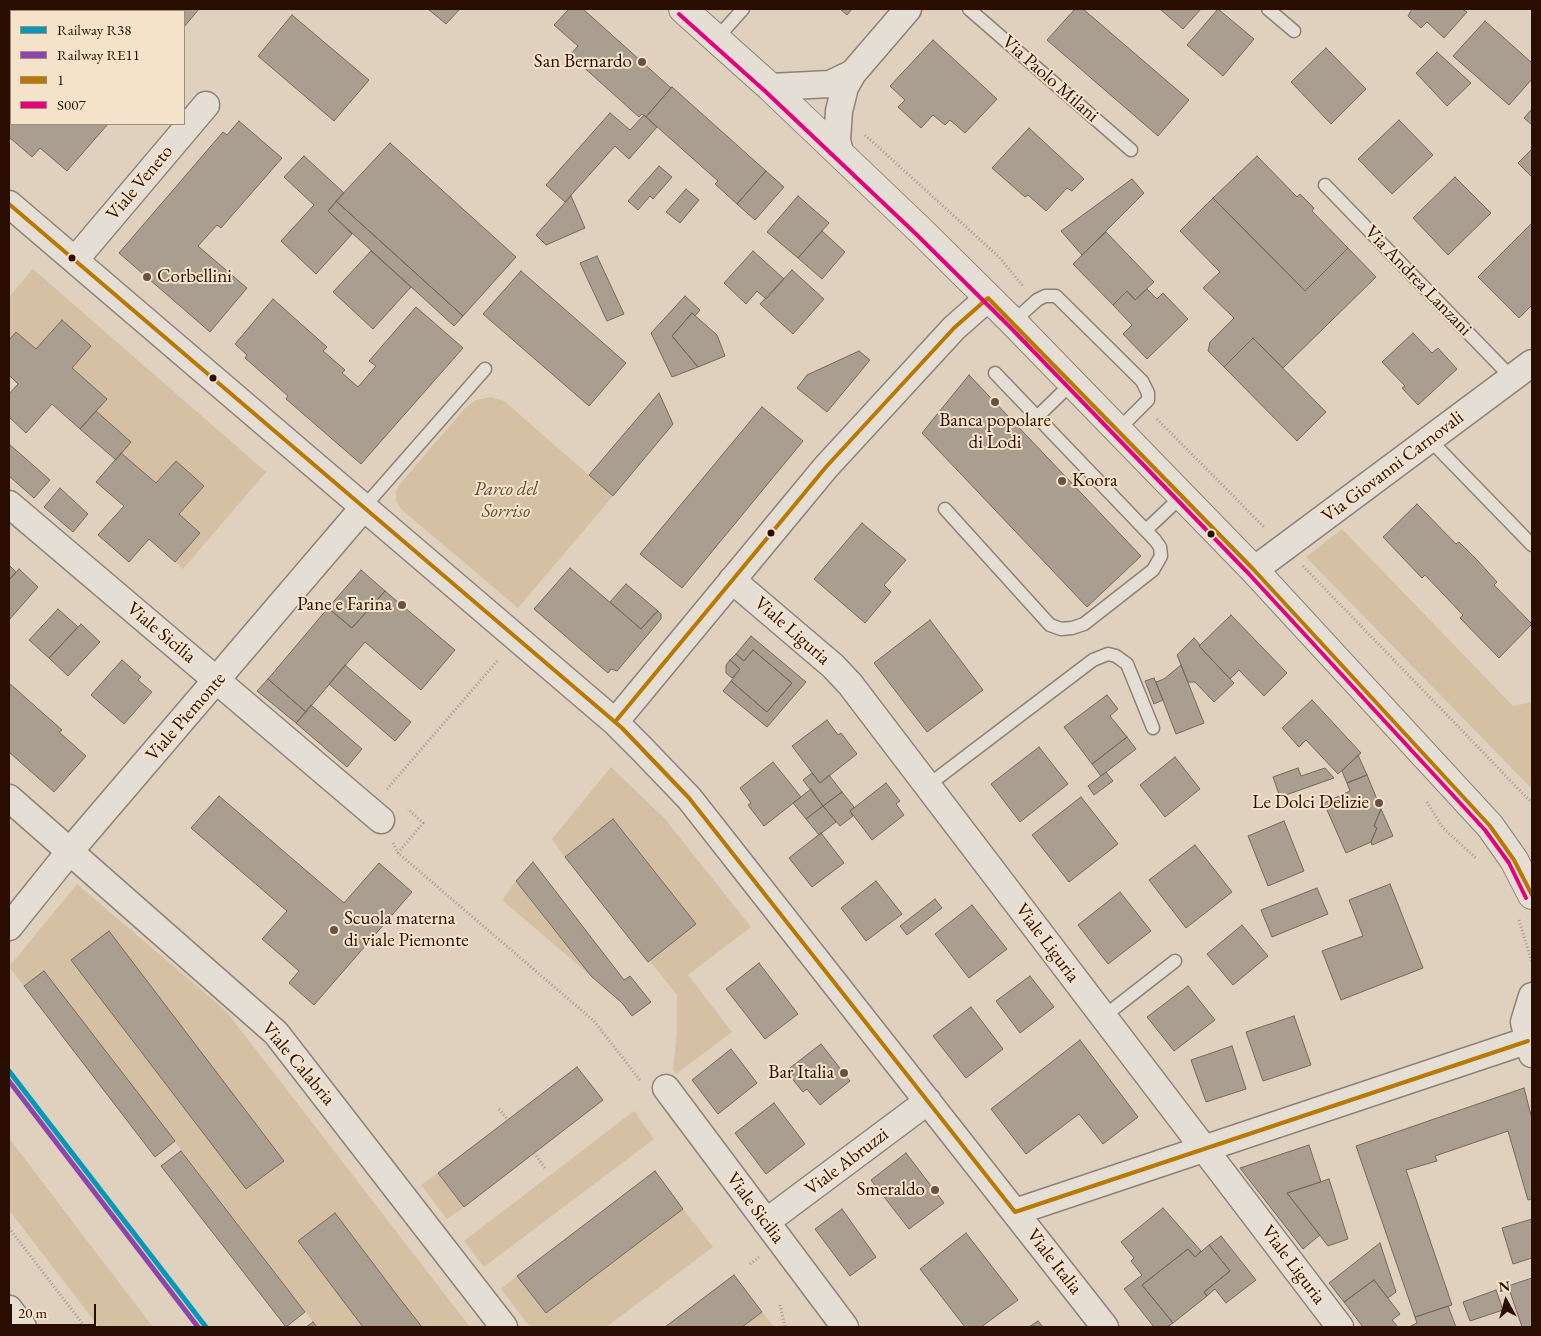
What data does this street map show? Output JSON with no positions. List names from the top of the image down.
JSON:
{
  "streets": {
    "street": [
      "Viale Veneto",
      "Via Giovanni Carnovali",
      "Viale Liguria",
      "Viale Sicilia",
      "Viale Piemonte",
      "Viale Calabria",
      "Viale Abruzzi",
      "Viale Italia"
    ],
    "lane": ["Via Paolo Milani", "Via Andrea Lanzani"]
  },
  "crossings": [
    ["Viale Veneto", "Viale Italia"],
    ["Via Andrea Lanzani", "Via Giovanni Carnovali"],
    ["Viale Sicilia", "Viale Piemonte"],
    ["Viale Sicilia", "Viale Abruzzi"],
    ["Viale Piemonte", "Viale Calabria"],
    ["Viale Piemonte", "Viale Italia"],
    ["Viale Abruzzi", "Viale Italia"]
  ],
  "parks": ["Parco del Sorriso"],
  "places": [
    "San Bernardo",
    "Corbellini",
    "Banca popolare di Lodi",
    "Koora",
    "Pane e Farina",
    "Le Dolci Delizie",
    "Scuola materna di viale Piemonte",
    "Bar Italia",
    "Smeraldo"
  ],
  "lines": [
    "transit line S007",
    "transit line 1",
    "rail line R38",
    "rail line RE11"
  ],
  "legend": [
    "Railway R38",
    "Railway RE11",
    "1",
    "S007"
  ],
  "scale_bar": "20 m",
  "north": "top"
}
